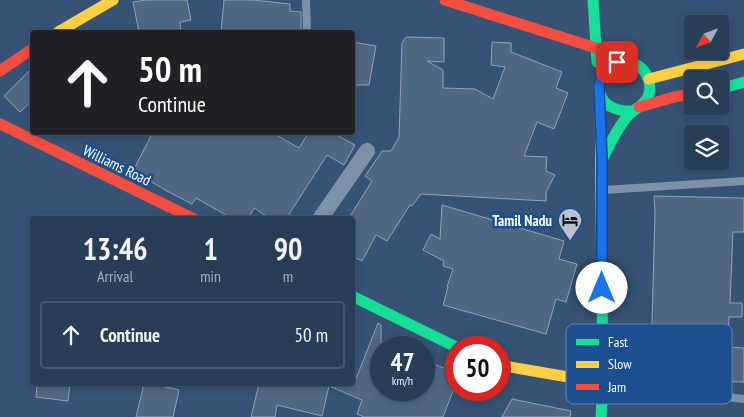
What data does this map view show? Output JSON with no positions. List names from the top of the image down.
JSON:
{
  "streets": {
    "street": ["Williams Road"]
  },
  "places": {
    "hotel": ["Tamil Nadu"]
  },
  "legend": ["Fast", "Slow", "Jam"],
  "north": "bottom left",
  "page": {
    "turn": ["50 m", "Continue"],
    "eta": [
      "13:46",
      "Arrival",
      "1",
      "min",
      "90",
      "m"
    ],
    "list": [
      {
        "name": "Continue",
        "value": "50 m"
      }
    ],
    "speed": "47 km/h",
    "limit": "50"
  }
}
